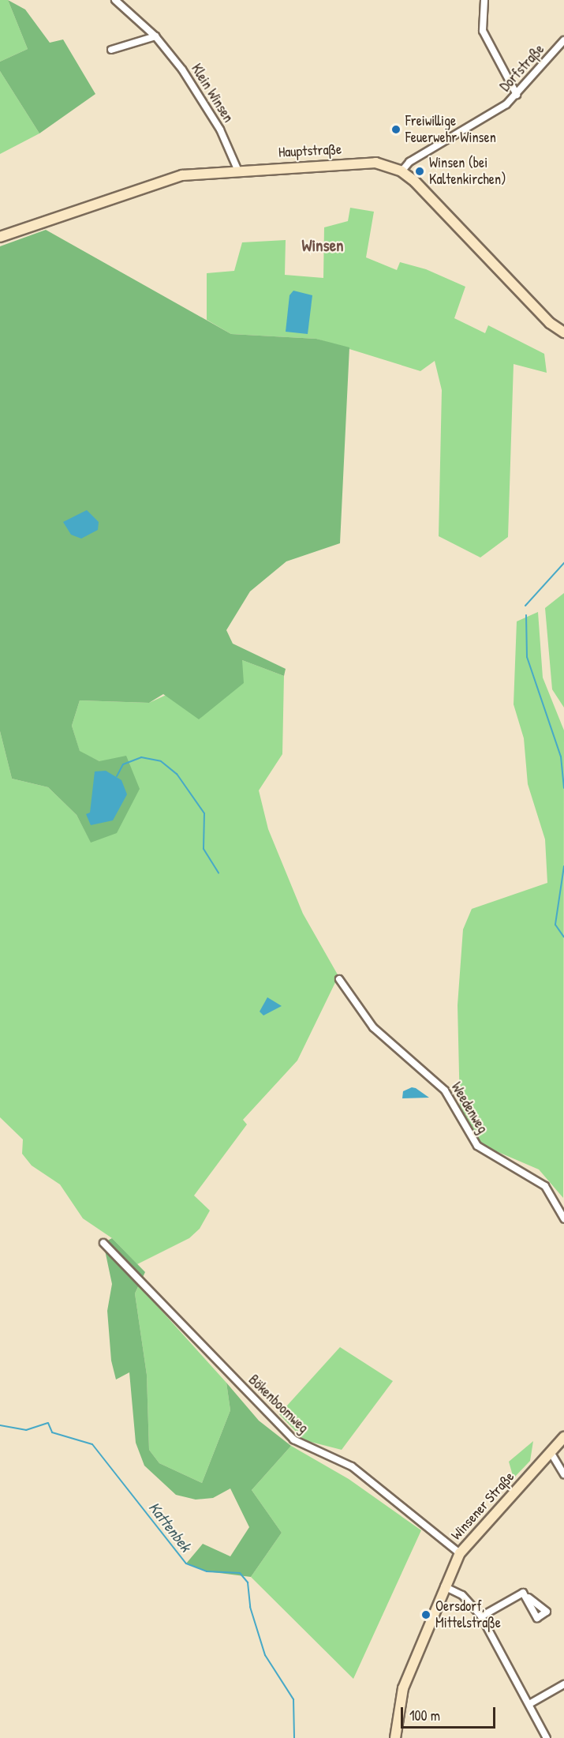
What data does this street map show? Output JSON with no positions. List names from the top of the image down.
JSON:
{
  "streets": {
    "street": [
      "Dorfstraße",
      "Klein Winsen",
      "Hauptstraße",
      "Weedenweg",
      "Bökenboomweg",
      "Winsener Straße"
    ]
  },
  "crossings": [
    ["Dorfstraße", "Hauptstraße"],
    ["Klein Winsen", "Hauptstraße"],
    ["Bökenboomweg", "Winsener Straße"]
  ],
  "districts": ["Winsen"],
  "water": ["Kattenbek"],
  "places": ["Freiwillige Feuerwehr Winsen", "Winsen (bei Kaltenkirchen)", "Oersdorf, Mittelstraße"],
  "scale_bar": "100 m"
}
